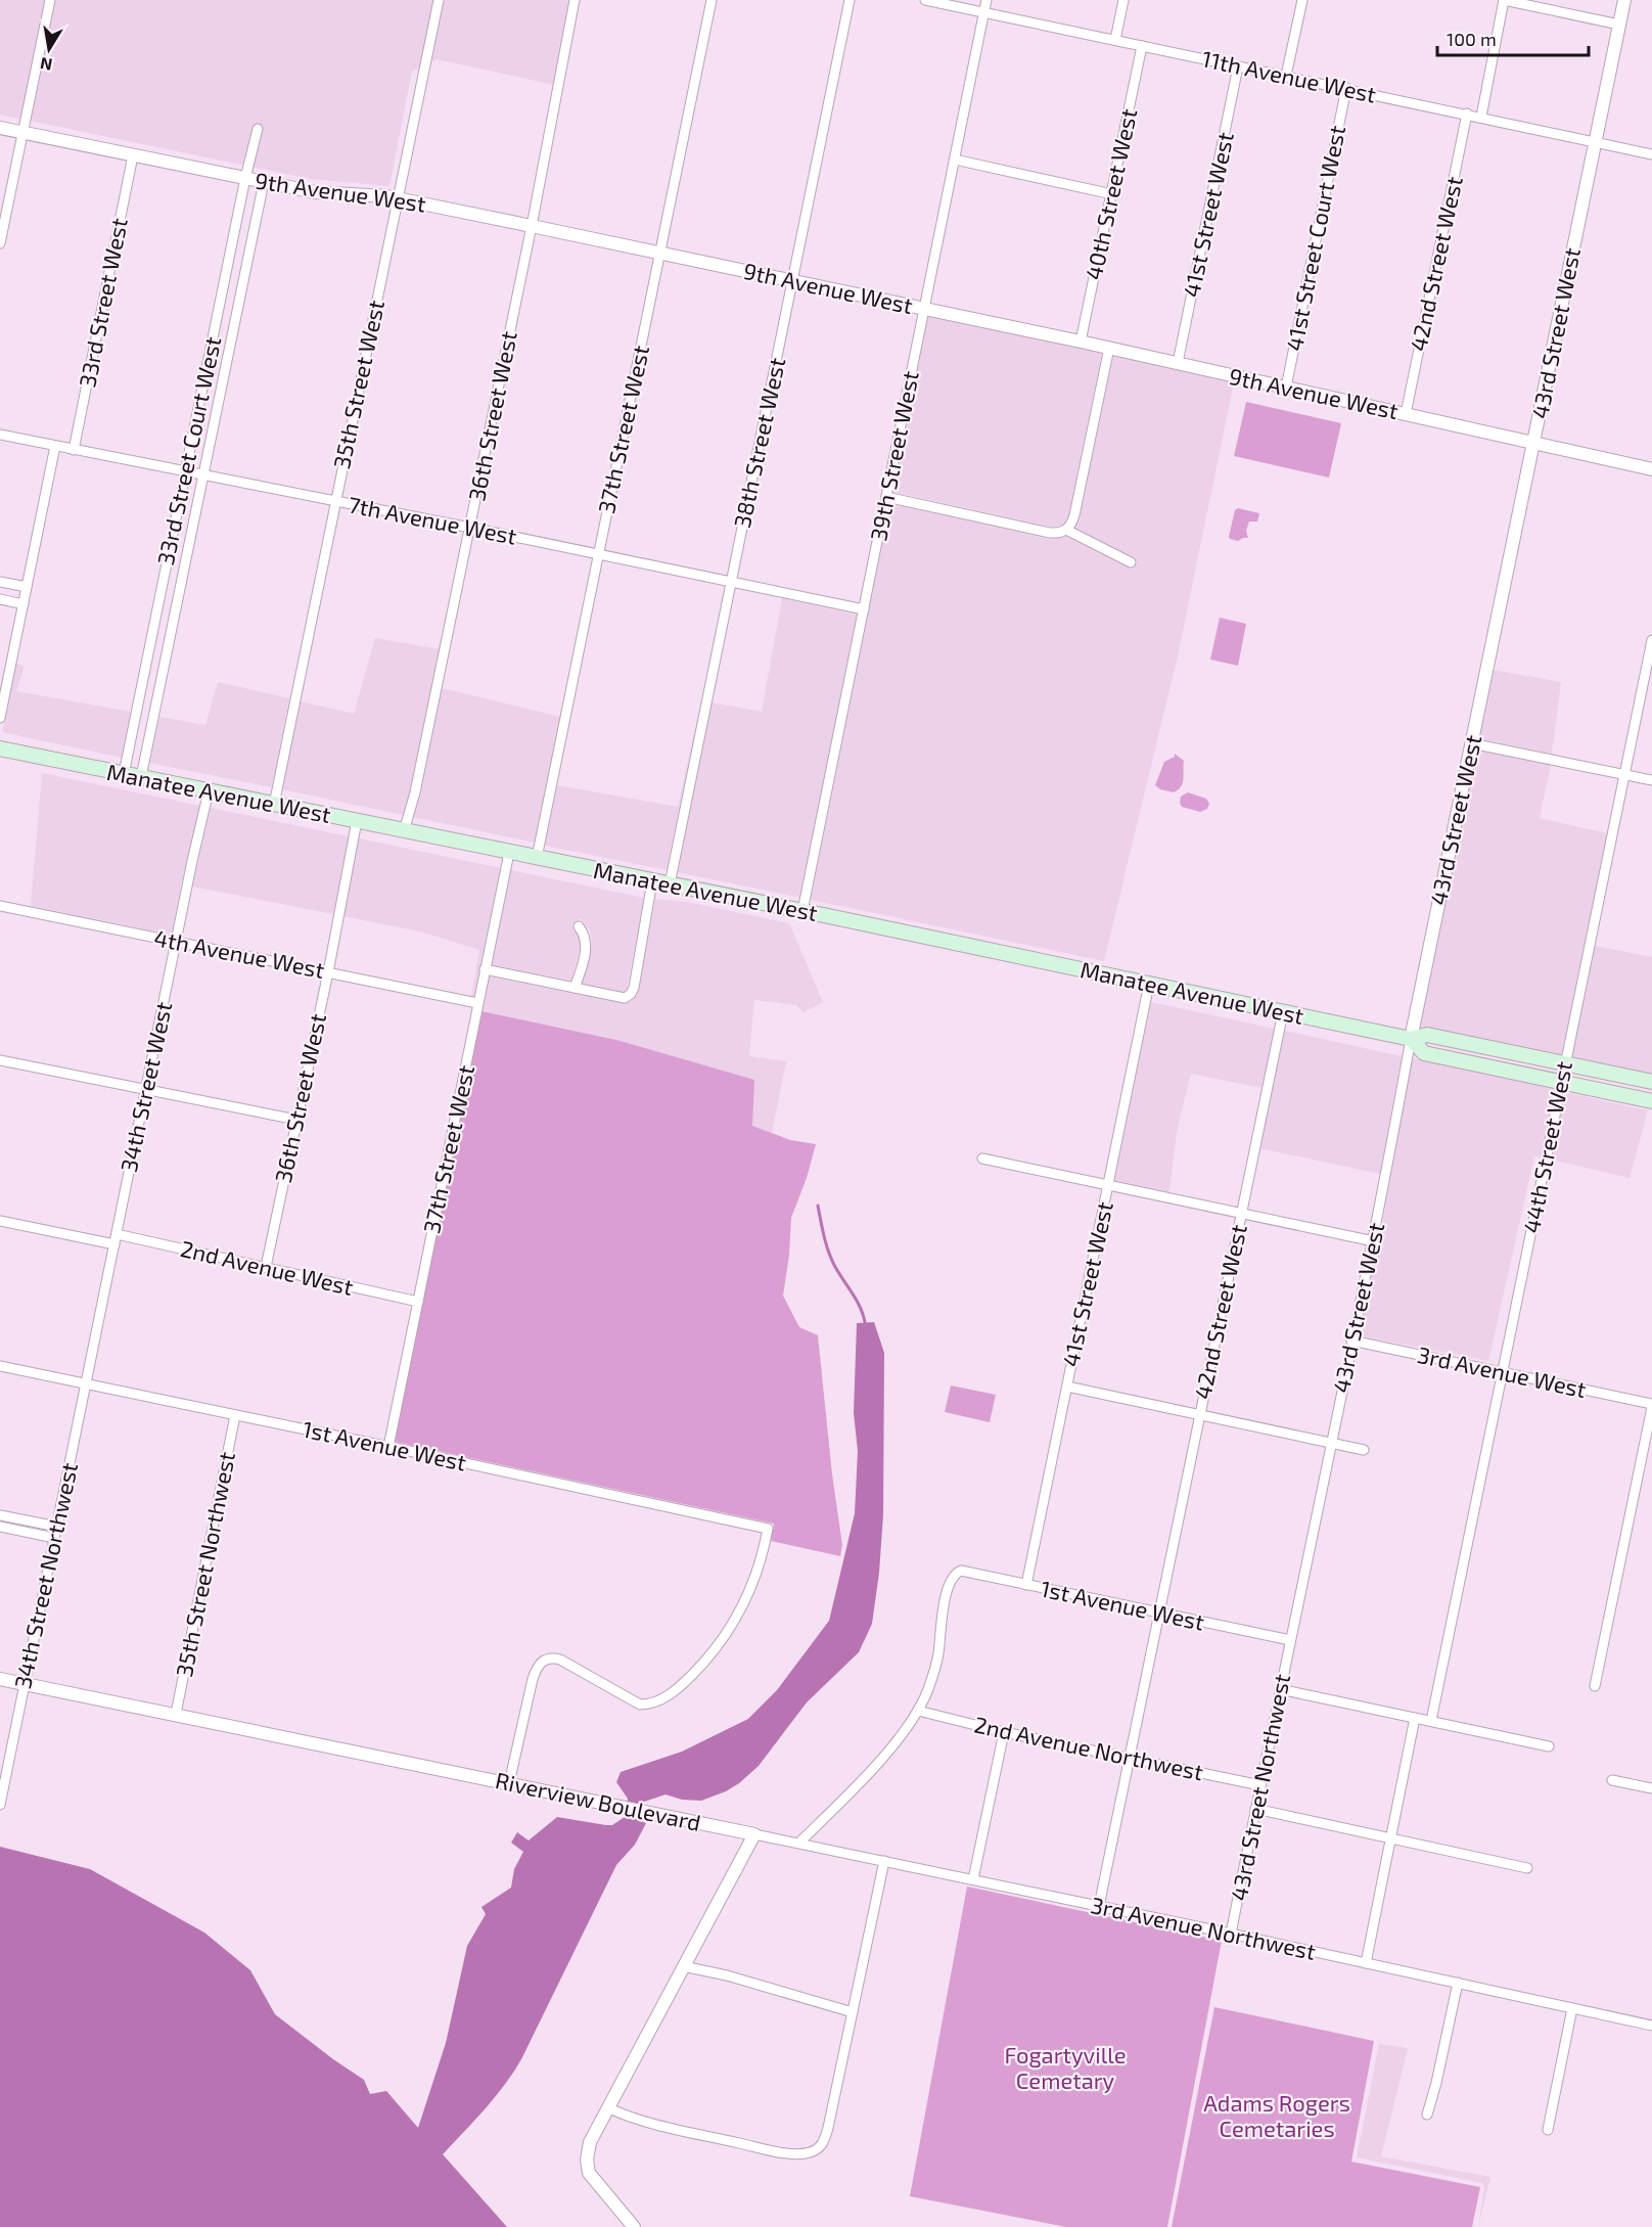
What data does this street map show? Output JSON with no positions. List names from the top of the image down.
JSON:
{
  "streets": {
    "main road": ["Manatee Avenue West"],
    "street": [
      "11th Avenue West",
      "9th Avenue West",
      "40th Street West",
      "41st Street West",
      "41st Street Court West",
      "42nd Street West",
      "33rd Street West",
      "43rd Street West",
      "35th Street West",
      "36th Street West",
      "37th Street West",
      "38th Street West",
      "33rd Street Court West",
      "39th Street West",
      "7th Avenue West",
      "4th Avenue West",
      "34th Street West",
      "44th Street West",
      "2nd Avenue West",
      "3rd Avenue West",
      "1st Avenue West",
      "35th Street Northwest",
      "34th Street Northwest",
      "2nd Avenue Northwest",
      "43rd Street Northwest",
      "Riverview Boulevard",
      "3rd Avenue Northwest"
    ]
  },
  "crossings": [
    ["11th Avenue West", "40th Street West"],
    ["11th Avenue West", "41st Street West"],
    ["11th Avenue West", "41st Street Court West"],
    ["11th Avenue West", "42nd Street West"],
    ["11th Avenue West", "43rd Street West"],
    ["11th Avenue West", "39th Street West"],
    ["9th Avenue West", "40th Street West"],
    ["9th Avenue West", "41st Street West"],
    ["9th Avenue West", "41st Street Court West"],
    ["9th Avenue West", "42nd Street West"],
    ["9th Avenue West", "33rd Street West"],
    ["9th Avenue West", "43rd Street West"],
    ["9th Avenue West", "35th Street West"],
    ["9th Avenue West", "36th Street West"],
    ["9th Avenue West", "37th Street West"],
    ["9th Avenue West", "38th Street West"],
    ["9th Avenue West", "33rd Street Court West"],
    ["9th Avenue West", "39th Street West"],
    ["41st Street West", "Manatee Avenue West"],
    ["41st Street West", "1st Avenue West"],
    ["42nd Street West", "Manatee Avenue West"],
    ["42nd Street West", "1st Avenue West"],
    ["42nd Street West", "2nd Avenue Northwest"],
    ["42nd Street West", "3rd Avenue Northwest"],
    ["33rd Street West", "7th Avenue West"],
    ["43rd Street West", "Manatee Avenue West"],
    ["43rd Street West", "3rd Avenue West"],
    ["43rd Street West", "1st Avenue West"],
    ["43rd Street West", "43rd Street Northwest"],
    ["35th Street West", "7th Avenue West"],
    ["35th Street West", "Manatee Avenue West"],
    ["36th Street West", "7th Avenue West"],
    ["36th Street West", "Manatee Avenue West"],
    ["36th Street West", "4th Avenue West"],
    ["36th Street West", "2nd Avenue West"],
    ["37th Street West", "7th Avenue West"],
    ["37th Street West", "Manatee Avenue West"],
    ["37th Street West", "4th Avenue West"],
    ["37th Street West", "2nd Avenue West"],
    ["37th Street West", "1st Avenue West"],
    ["38th Street West", "7th Avenue West"],
    ["38th Street West", "Manatee Avenue West"],
    ["33rd Street Court West", "7th Avenue West"],
    ["33rd Street Court West", "Manatee Avenue West"],
    ["39th Street West", "7th Avenue West"],
    ["39th Street West", "Manatee Avenue West"],
    ["Manatee Avenue West", "34th Street West"],
    ["Manatee Avenue West", "44th Street West"],
    ["4th Avenue West", "34th Street West"],
    ["34th Street West", "2nd Avenue West"],
    ["34th Street West", "1st Avenue West"],
    ["34th Street West", "34th Street Northwest"],
    ["44th Street West", "3rd Avenue West"],
    ["1st Avenue West", "35th Street Northwest"],
    ["1st Avenue West", "34th Street Northwest"],
    ["1st Avenue West", "2nd Avenue Northwest"],
    ["1st Avenue West", "43rd Street Northwest"],
    ["1st Avenue West", "Riverview Boulevard"],
    ["35th Street Northwest", "Riverview Boulevard"],
    ["34th Street Northwest", "Riverview Boulevard"],
    ["2nd Avenue Northwest", "43rd Street Northwest"],
    ["43rd Street Northwest", "3rd Avenue Northwest"],
    ["Riverview Boulevard", "3rd Avenue Northwest"]
  ],
  "parks": ["Fogartyville Cemetary", "Adams Rogers Cemetaries"],
  "scale_bar": "100 m",
  "north": "bottom"
}
